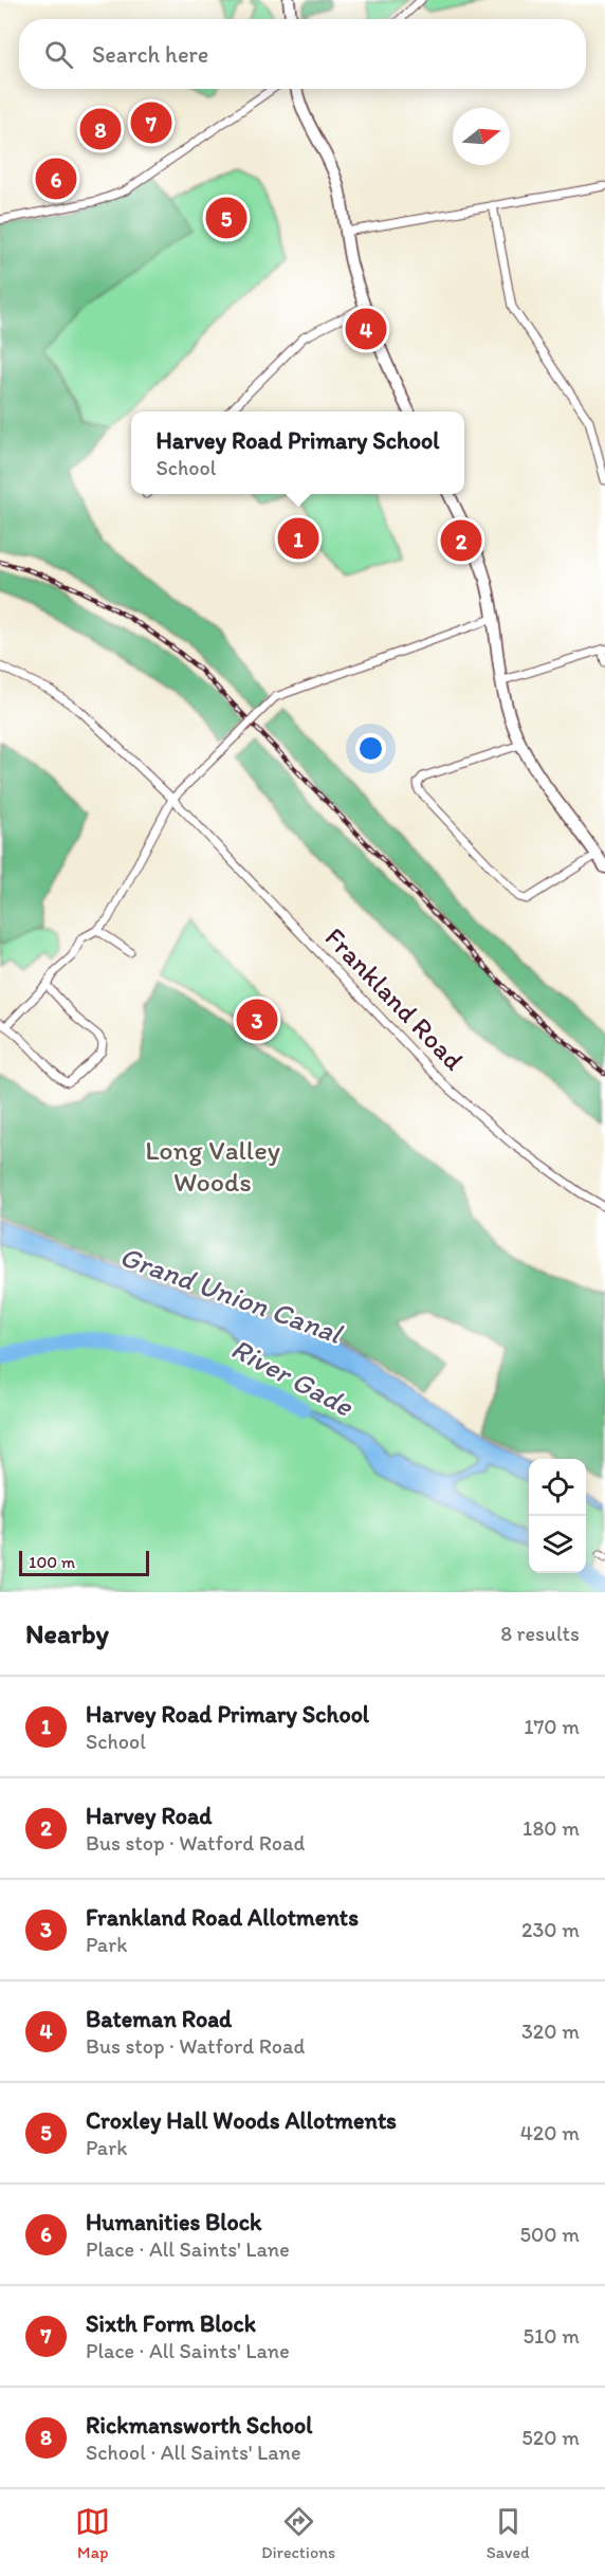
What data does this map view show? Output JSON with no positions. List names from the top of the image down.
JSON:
{
  "streets": {
    "street": ["Frankland Road"]
  },
  "water": ["Grand Union Canal", "River Gade"],
  "parks": ["Long Valley Woods"],
  "scale_bar": "100 m",
  "north": "right",
  "page": {
    "search": "Search here",
    "pins": [
      "7",
      "8",
      "6",
      "5",
      "4",
      "1",
      "2",
      "3"
    ],
    "popup": ["Harvey Road Primary School", "School"],
    "scale": "100 m",
    "heading": ["Nearby", "8 results"],
    "list": [
      {
        "mark": "1",
        "name": "Harvey Road Primary School",
        "note": "School",
        "value": "170 m"
      },
      {
        "mark": "2",
        "name": "Harvey Road",
        "note": "Bus stop · Watford Road",
        "value": "180 m"
      },
      {
        "mark": "3",
        "name": "Frankland Road Allotments",
        "note": "Park",
        "value": "230 m"
      },
      {
        "mark": "4",
        "name": "Bateman Road",
        "note": "Bus stop · Watford Road",
        "value": "320 m"
      },
      {
        "mark": "5",
        "name": "Croxley Hall Woods Allotments",
        "note": "Park",
        "value": "420 m"
      },
      {
        "mark": "6",
        "name": "Humanities Block",
        "note": "Place · All Saints' Lane",
        "value": "500 m"
      },
      {
        "mark": "7",
        "name": "Sixth Form Block",
        "note": "Place · All Saints' Lane",
        "value": "510 m"
      },
      {
        "mark": "8",
        "name": "Rickmansworth School",
        "note": "School · All Saints' Lane",
        "value": "520 m"
      }
    ],
    "nav": ["Map", "Directions", "Saved"]
  }
}
